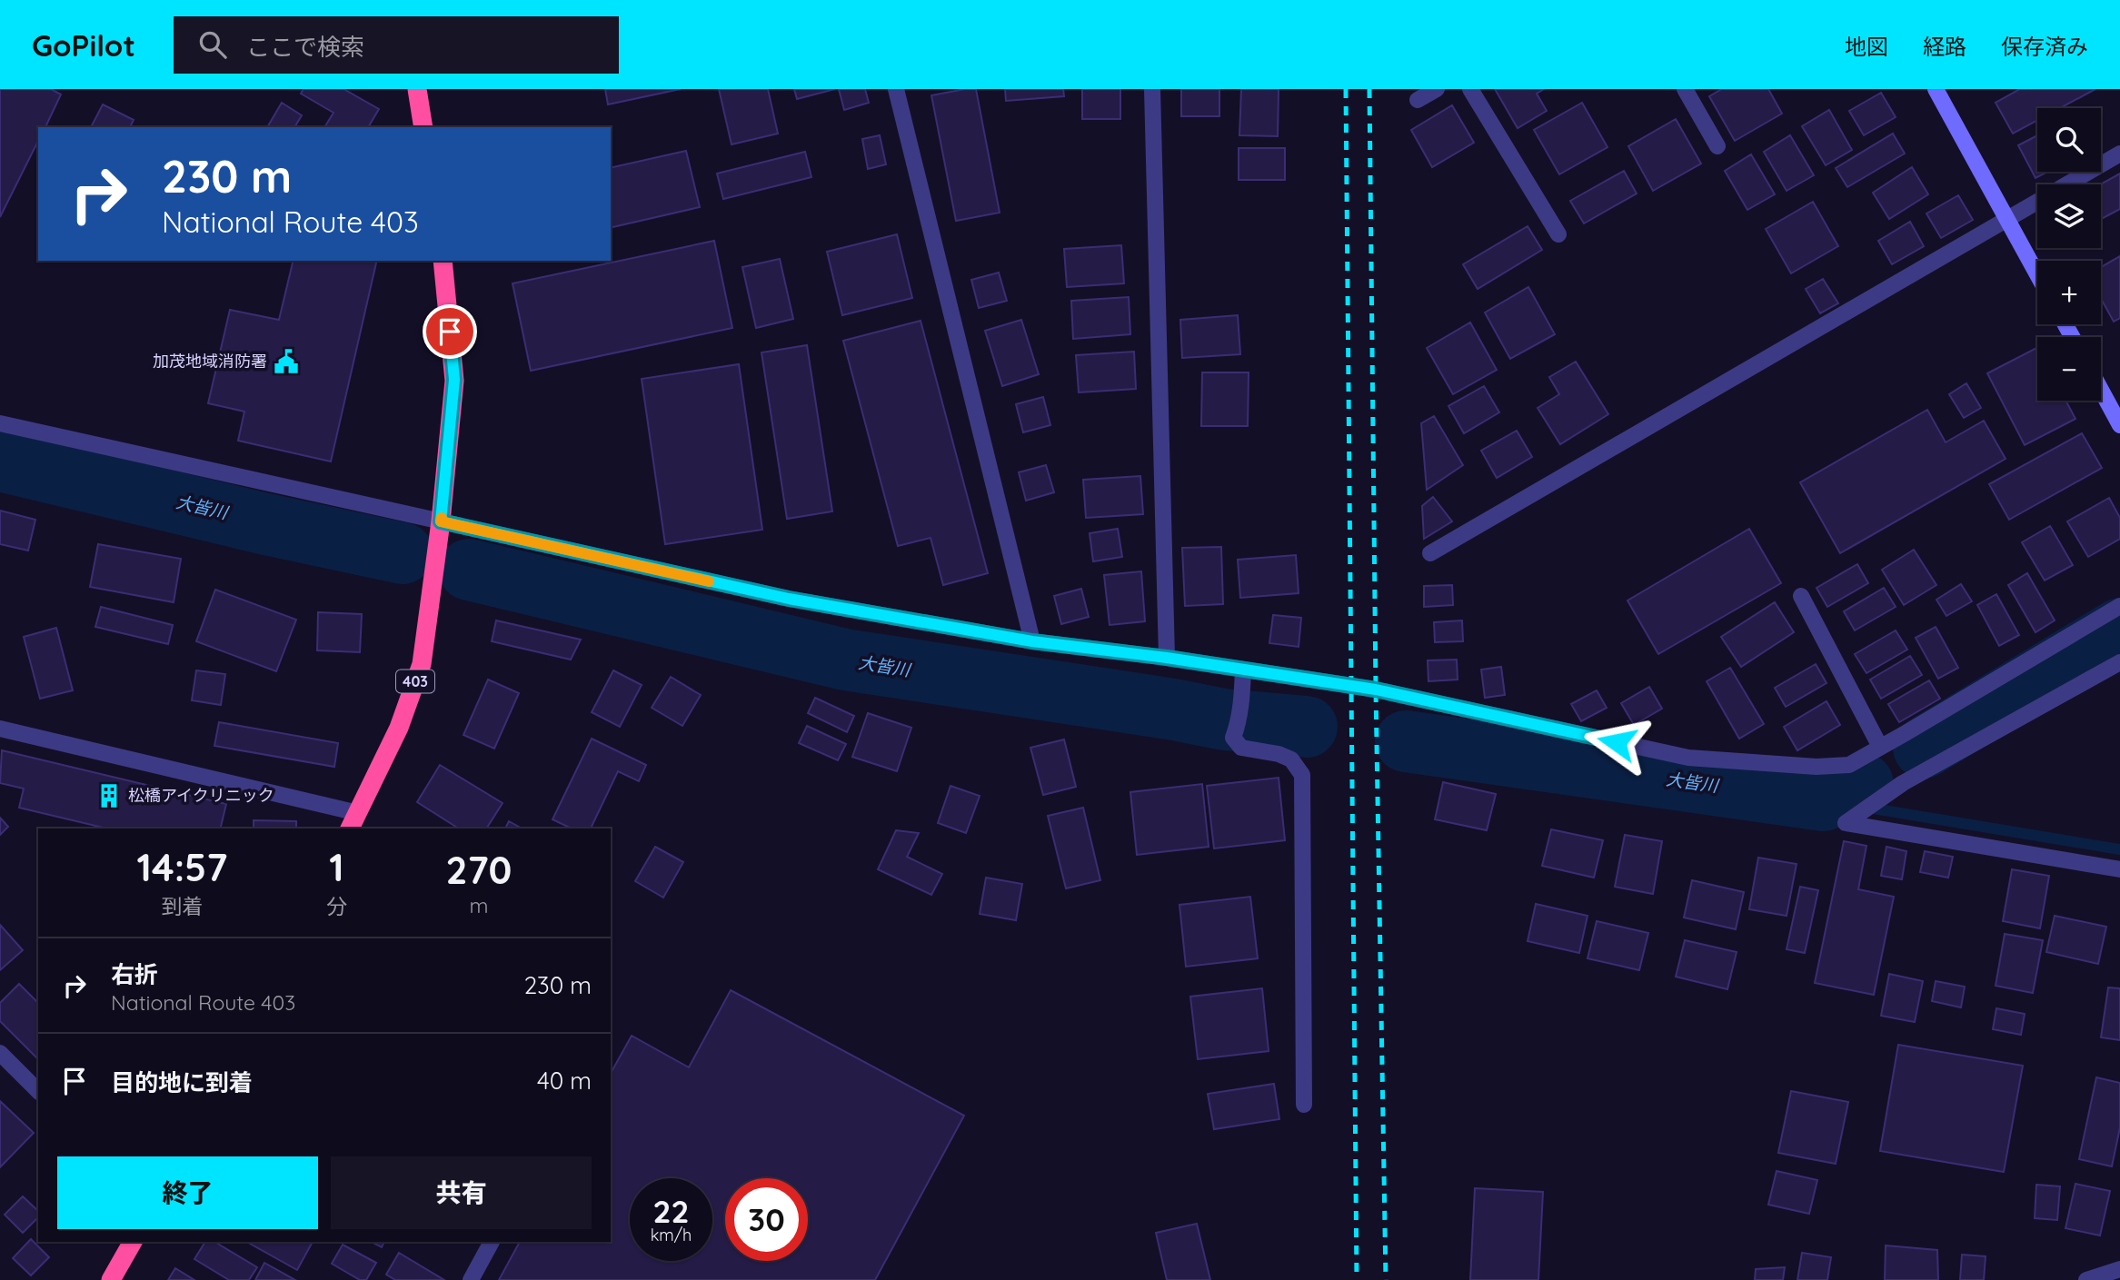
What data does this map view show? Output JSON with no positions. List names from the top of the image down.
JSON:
{
  "streets": {
    "highway": ["403"]
  },
  "water": ["大皆川"],
  "places": {
    "public building": ["加茂地域消防署"],
    "building": ["松橋アイクリニック"]
  },
  "page": {
    "header": "GoPilot",
    "search": "ここで検索",
    "nav": ["地図", "経路", "保存済み"],
    "map_buttons": ["+", "−"],
    "turn": ["230 m", "National Route 403"],
    "eta": [
      "14:57",
      "到着",
      "1",
      "分",
      "270",
      "m"
    ],
    "list": [
      {
        "name": "右折",
        "note": "National Route 403",
        "value": "230 m"
      },
      {
        "name": "目的地に到着",
        "value": "40 m"
      }
    ],
    "buttons": ["終了", "共有"],
    "speed": "22 km/h",
    "limit": "30"
  }
}
